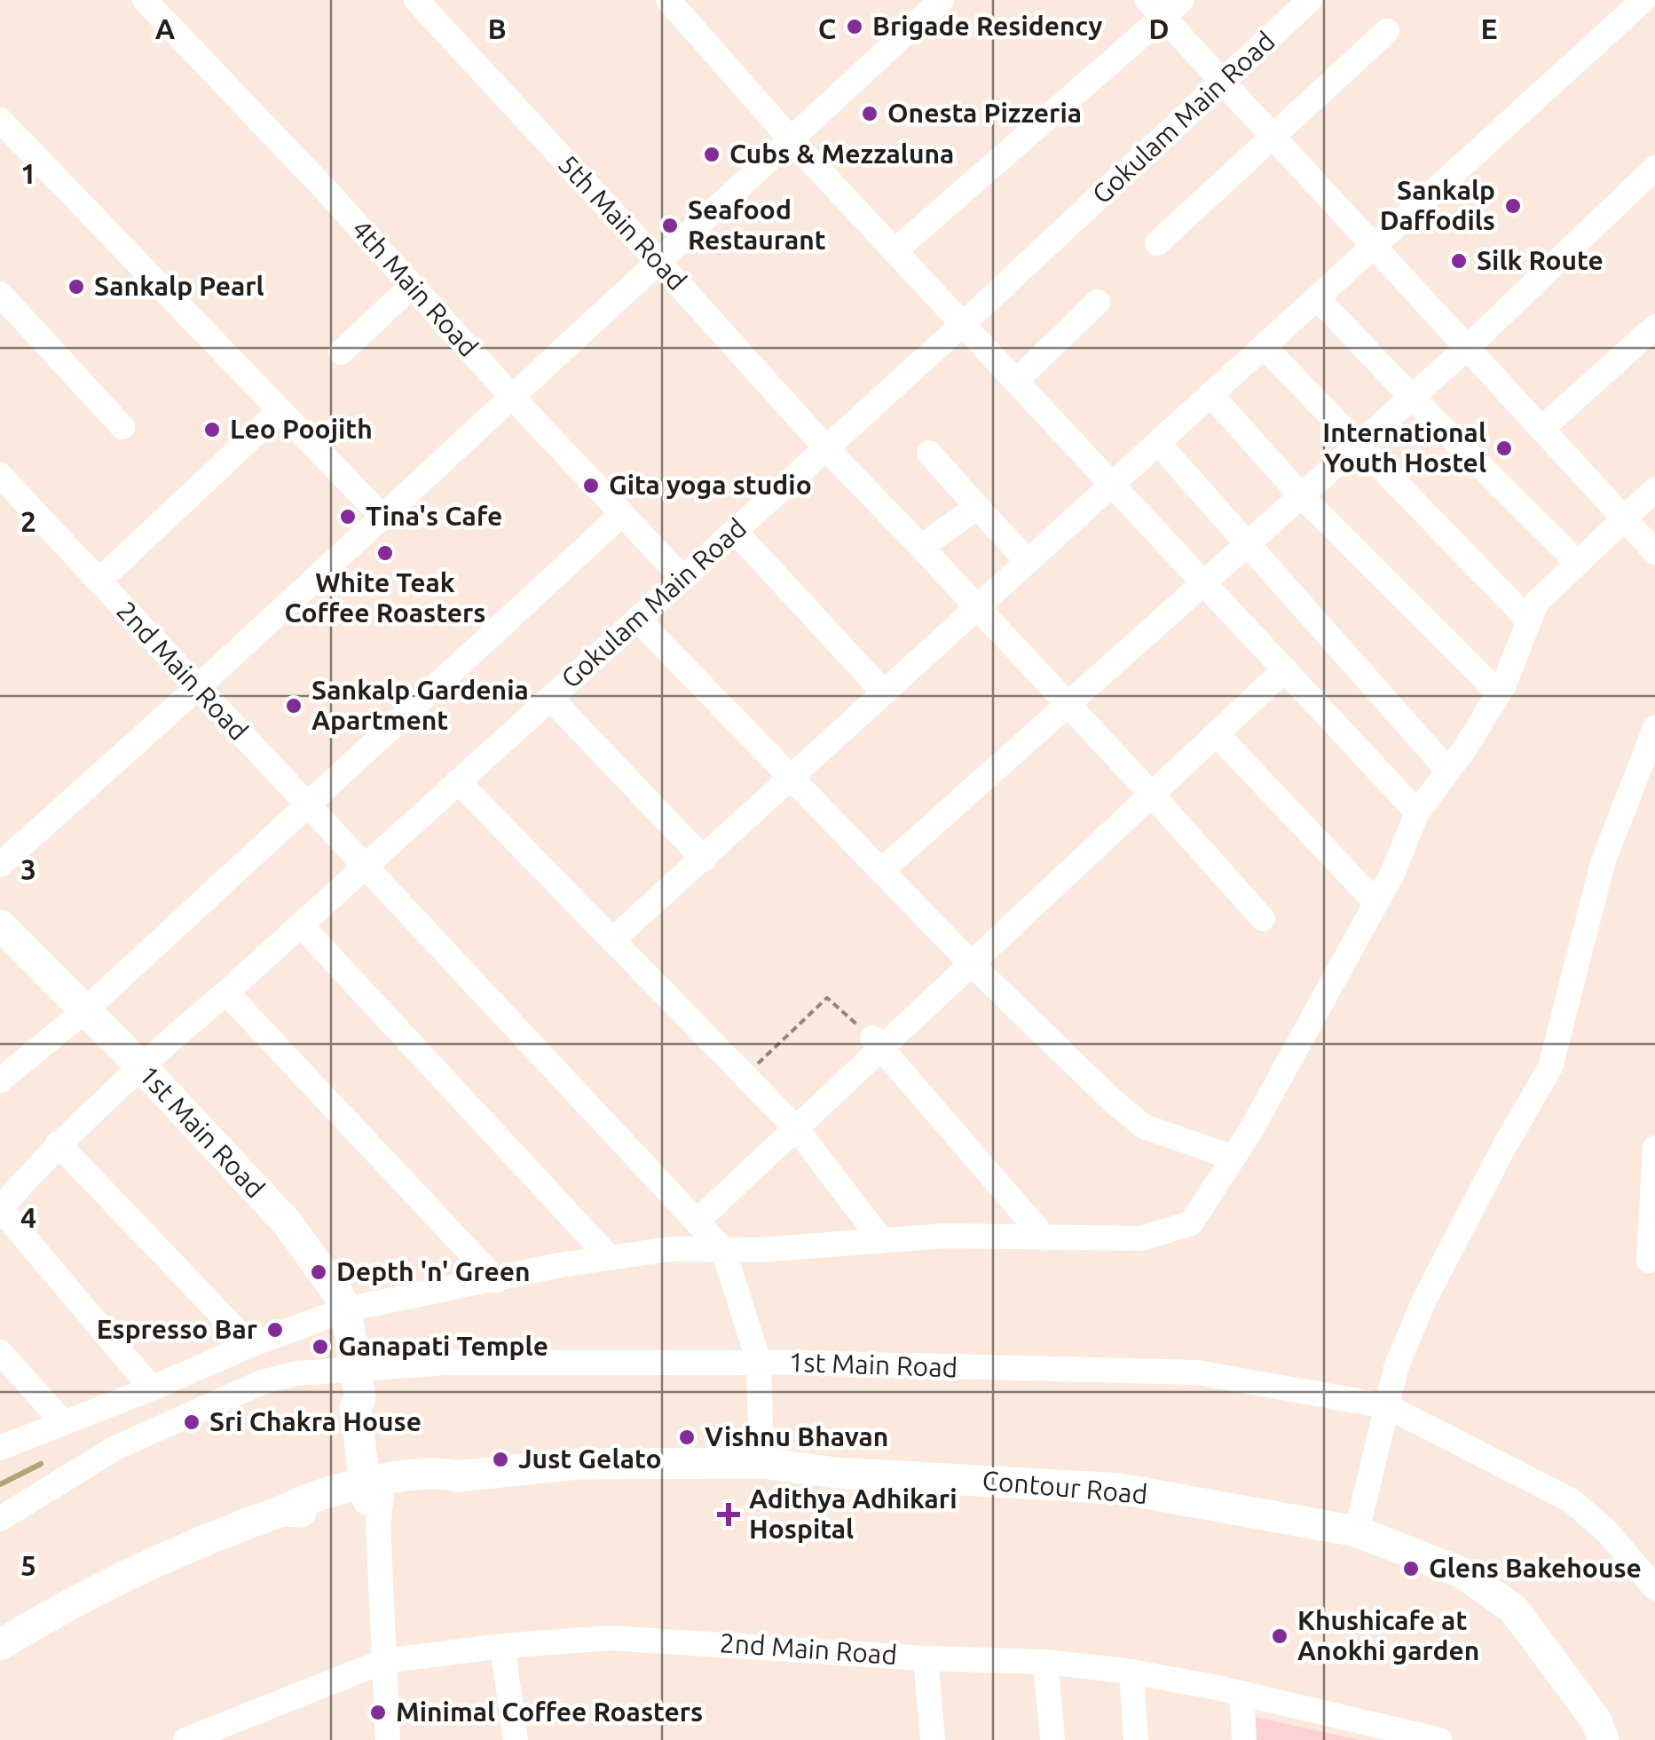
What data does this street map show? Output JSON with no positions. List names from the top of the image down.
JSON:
{
  "streets": {
    "main road": ["1st Main Road", "Contour Road"],
    "street": [
      "Gokulam Main Road",
      "5th Main Road",
      "4th Main Road",
      "2nd Main Road"
    ]
  },
  "crossings": [
    ["Gokulam Main Road", "5th Main Road"],
    ["Gokulam Main Road", "4th Main Road"],
    ["Gokulam Main Road", "2nd Main Road"],
    ["Gokulam Main Road", "1st Main Road"],
    ["1st Main Road", "Contour Road"]
  ],
  "places": {
    "other": [
      "Brigade Residency",
      "Onesta Pizzeria",
      "Cubs & Mezzaluna",
      "Sankalp Daffodils",
      "Seafood Restaurant",
      "Silk Route",
      "Sankalp Pearl",
      "Leo Poojith",
      "International Youth Hostel",
      "Gita yoga studio",
      "Tina's Cafe",
      "White Teak Coffee Roasters",
      "Sankalp Gardenia Apartment",
      "Depth 'n' Green",
      "Espresso Bar",
      "Ganapati Temple",
      "Sri Chakra House",
      "Vishnu Bhavan",
      "Just Gelato",
      "Glens Bakehouse",
      "Khushicafe at Anokhi garden",
      "Minimal Coffee Roasters"
    ],
    "health": ["Adithya Adhikari Hospital"]
  },
  "grid": {
    "columns": [
      "A",
      "B",
      "C",
      "D",
      "E"
    ],
    "rows": [
      "1",
      "2",
      "3",
      "4",
      "5"
    ]
  }
}
